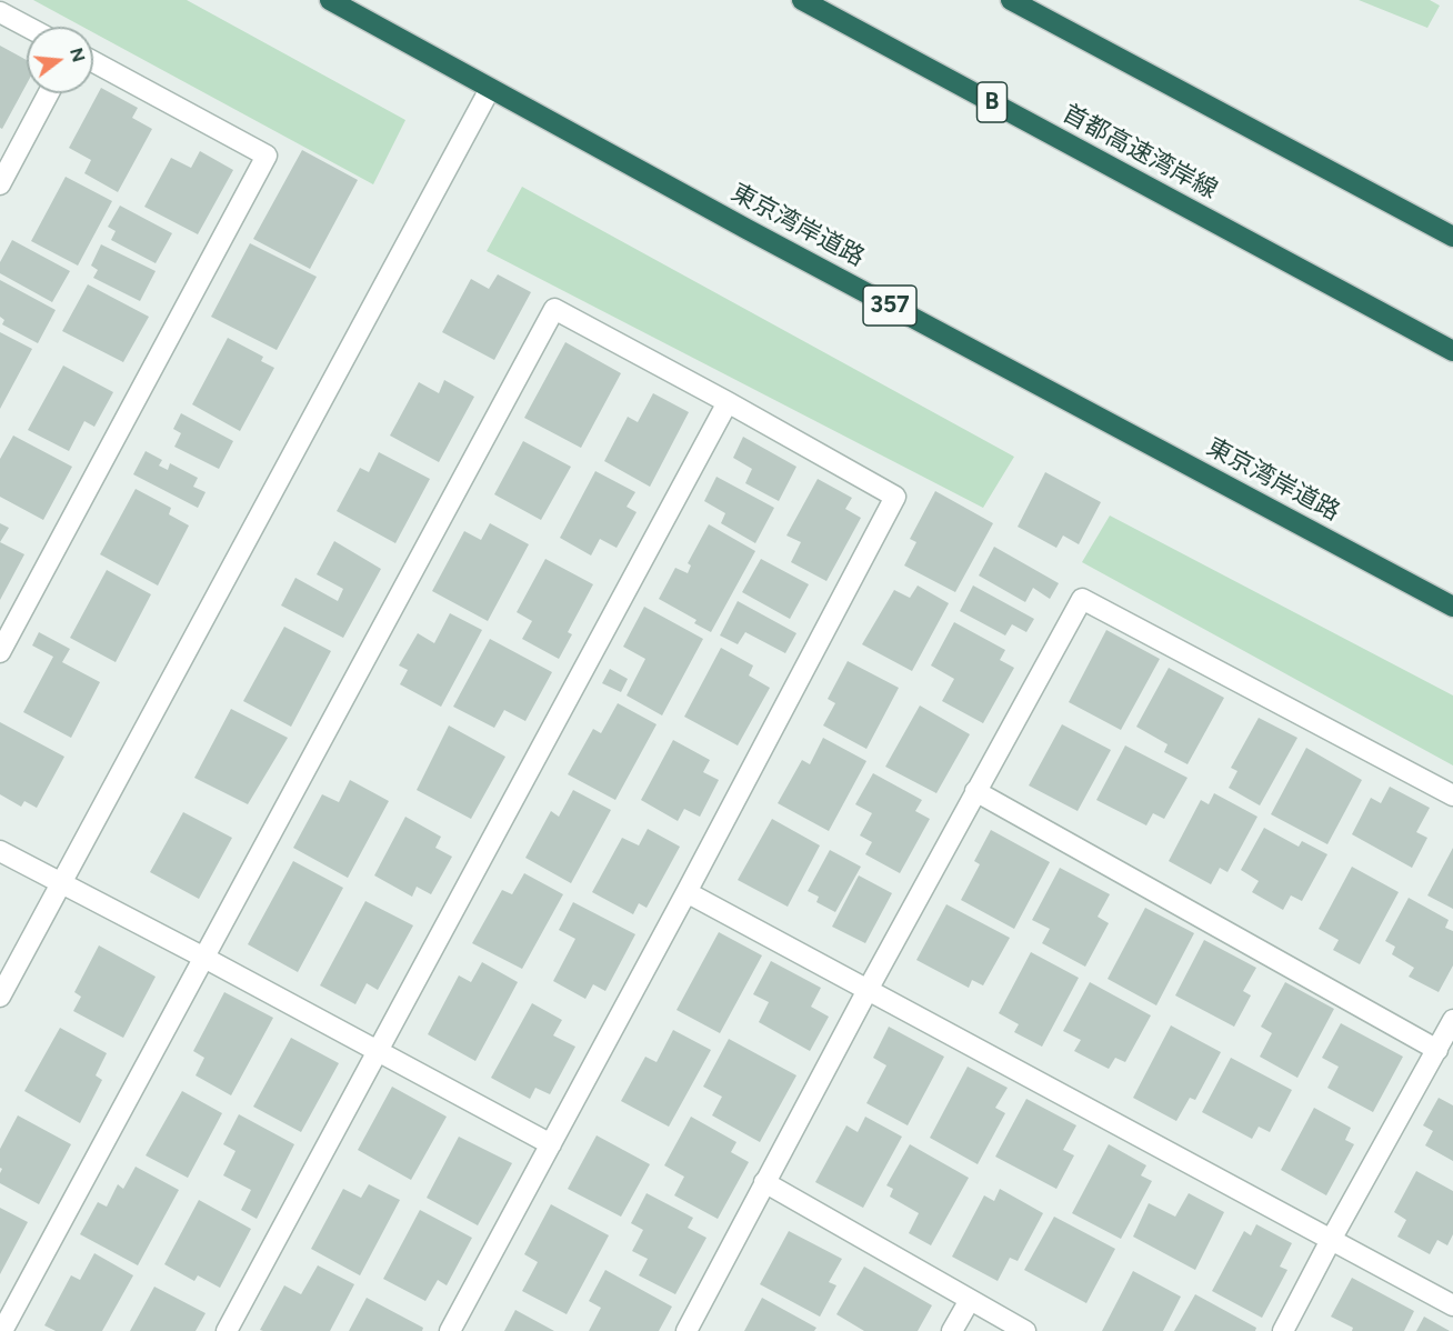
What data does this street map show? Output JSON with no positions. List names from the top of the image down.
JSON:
{
  "streets": {
    "highway": [
      "B",
      "首都高速湾岸線",
      "東京湾岸道路",
      "357"
    ]
  },
  "north": "right"
}
